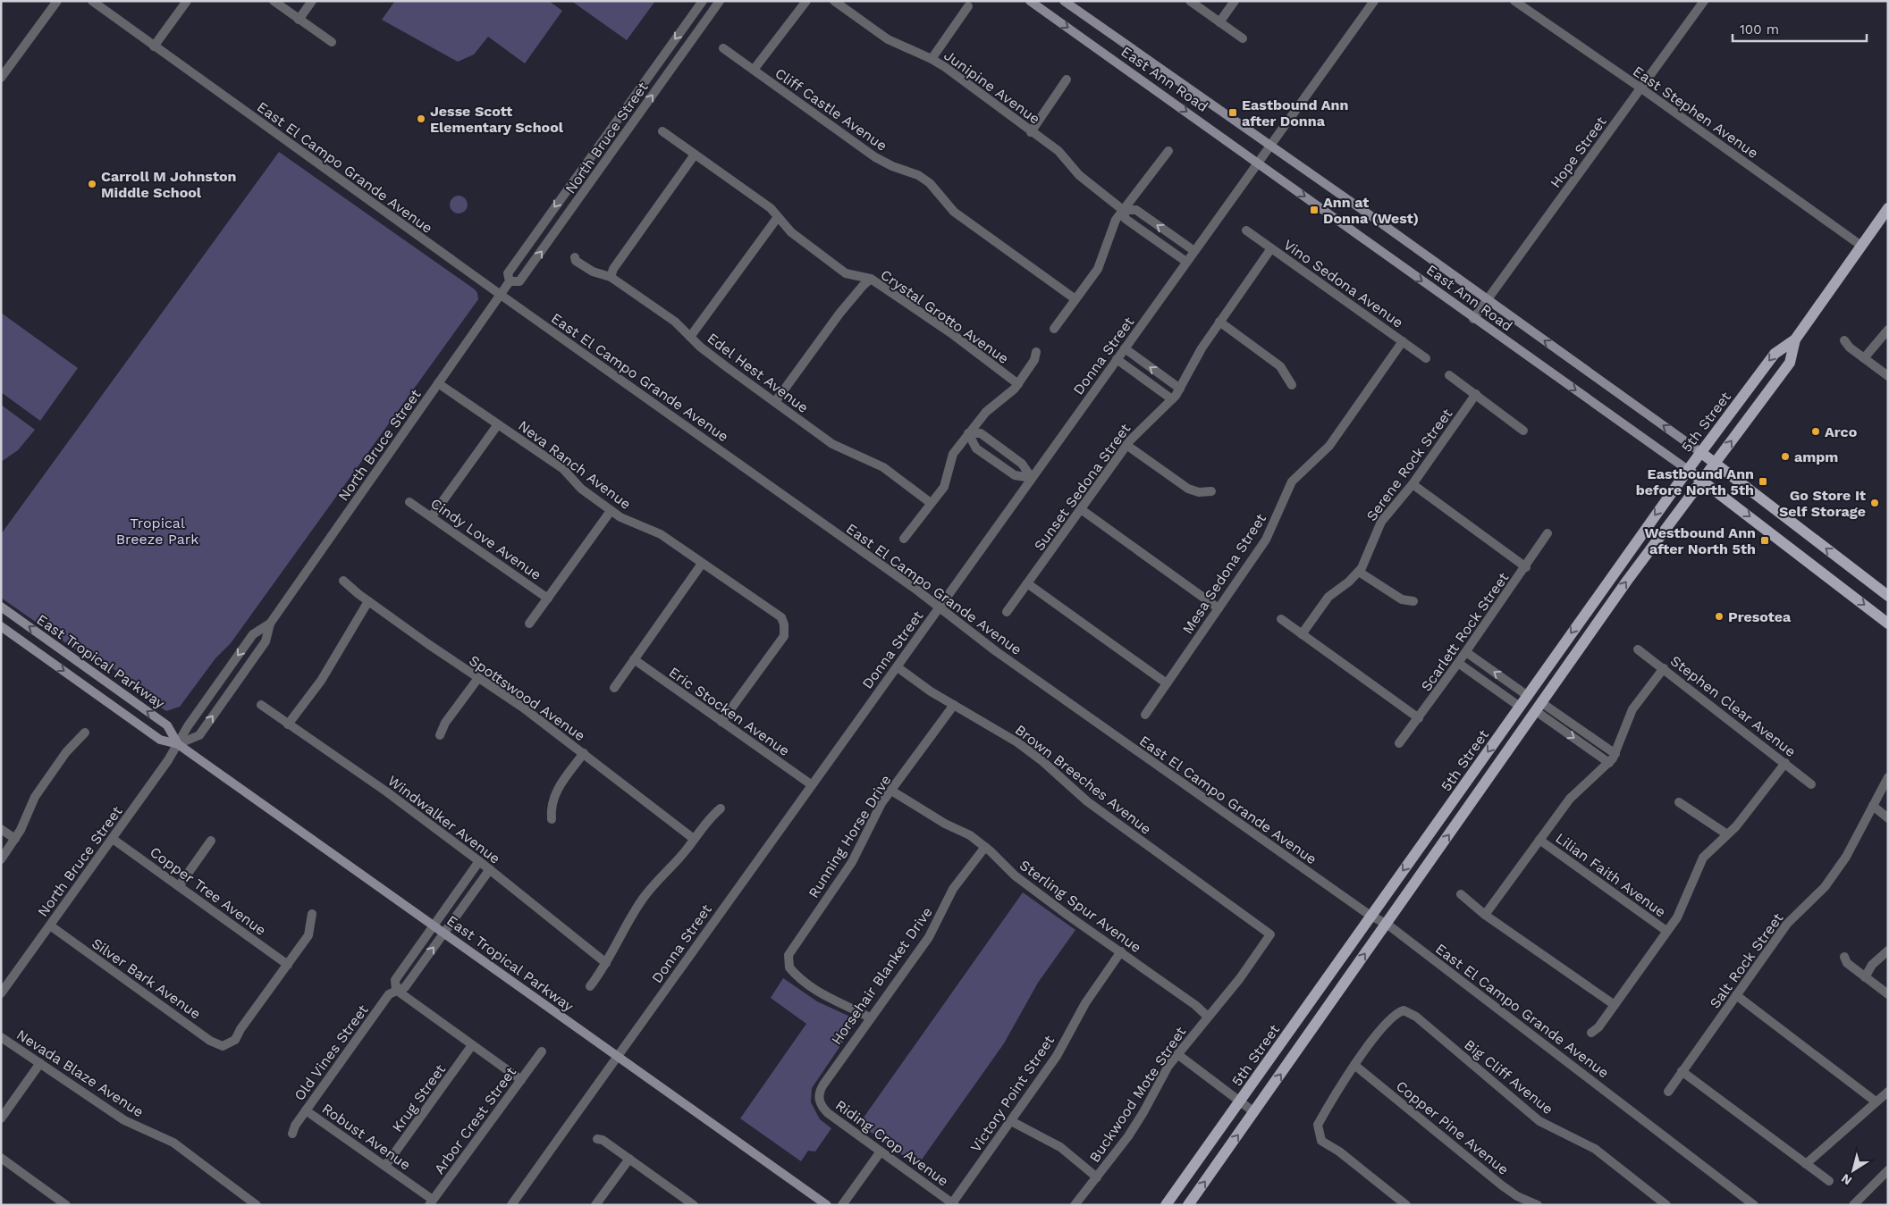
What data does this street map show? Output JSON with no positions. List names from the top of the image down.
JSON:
{
  "streets": {
    "main road": ["East Ann Road", "5th Street", "East Tropical Parkway"],
    "street": [
      "Junipine Avenue",
      "Cliff Castle Avenue",
      "East Stephen Avenue",
      "North Bruce Street",
      "Hope Street",
      "East El Campo Grande Avenue",
      "Vino Sedona Avenue",
      "Crystal Grotto Avenue",
      "Donna Street",
      "Edel Hest Avenue",
      "Neva Ranch Avenue",
      "Serene Rock Street",
      "Sunset Sedona Street",
      "Cindy Love Avenue",
      "Mesa Sedona Street",
      "Scarlett Rock Street",
      "Spottswood Avenue",
      "Stephen Clear Avenue",
      "Eric Stocken Avenue",
      "Brown Breeches Avenue",
      "Windwalker Avenue",
      "Running Horse Drive",
      "Lilian Faith Avenue",
      "Copper Tree Avenue",
      "Sterling Spur Avenue",
      "Salt Rock Street",
      "Horsehair Blanket Drive",
      "Silver Bark Avenue",
      "Old Vines Street",
      "Nevada Blaze Avenue",
      "Big Cliff Avenue",
      "Victory Point Street",
      "Buckwood Mote Street",
      "Krug Street",
      "Arbor Crest Street",
      "Copper Pine Avenue",
      "Robust Avenue",
      "Riding Crop Avenue"
    ]
  },
  "crossings": [
    ["East Ann Road", "Hope Street"],
    ["East Ann Road", "Donna Street"],
    ["East Ann Road", "5th Street"],
    ["Junipine Avenue", "Donna Street"],
    ["East Stephen Avenue", "Hope Street"],
    ["East Stephen Avenue", "5th Street"],
    ["North Bruce Street", "East El Campo Grande Avenue"],
    ["North Bruce Street", "Neva Ranch Avenue"],
    ["North Bruce Street", "East Tropical Parkway"],
    ["North Bruce Street", "Copper Tree Avenue"],
    ["North Bruce Street", "Silver Bark Avenue"],
    ["East El Campo Grande Avenue", "Donna Street"],
    ["East El Campo Grande Avenue", "5th Street"],
    ["Vino Sedona Avenue", "Sunset Sedona Street"],
    ["Vino Sedona Avenue", "Mesa Sedona Street"],
    ["Donna Street", "East Tropical Parkway"],
    ["Donna Street", "Eric Stocken Avenue"],
    ["Donna Street", "Brown Breeches Avenue"],
    ["Neva Ranch Avenue", "Eric Stocken Avenue"],
    ["East Tropical Parkway", "Old Vines Street"],
    ["Brown Breeches Avenue", "Running Horse Drive"],
    ["Brown Breeches Avenue", "Buckwood Mote Street"],
    ["Windwalker Avenue", "Old Vines Street"],
    ["Running Horse Drive", "Sterling Spur Avenue"],
    ["Running Horse Drive", "Horsehair Blanket Drive"],
    ["Copper Tree Avenue", "Silver Bark Avenue"],
    ["Sterling Spur Avenue", "Horsehair Blanket Drive"],
    ["Sterling Spur Avenue", "Victory Point Street"],
    ["Sterling Spur Avenue", "Buckwood Mote Street"],
    ["Horsehair Blanket Drive", "Riding Crop Avenue"],
    ["Old Vines Street", "Robust Avenue"],
    ["Big Cliff Avenue", "Copper Pine Avenue"],
    ["Victory Point Street", "Riding Crop Avenue"],
    ["Krug Street", "Robust Avenue"],
    ["Arbor Crest Street", "Robust Avenue"]
  ],
  "parks": ["Tropical Breeze Park"],
  "places": {
    "transit": [
      "Eastbound Ann after Donna",
      "Ann at Donna (West)",
      "Eastbound Ann before North 5th",
      "Westbound Ann after North 5th"
    ],
    "other": [
      "Jesse Scott Elementary School",
      "Carroll M Johnston Middle School",
      "Arco",
      "ampm",
      "Go Store It Self Storage",
      "Presotea"
    ]
  },
  "scale_bar": "100 m",
  "north": "bottom left"
}
